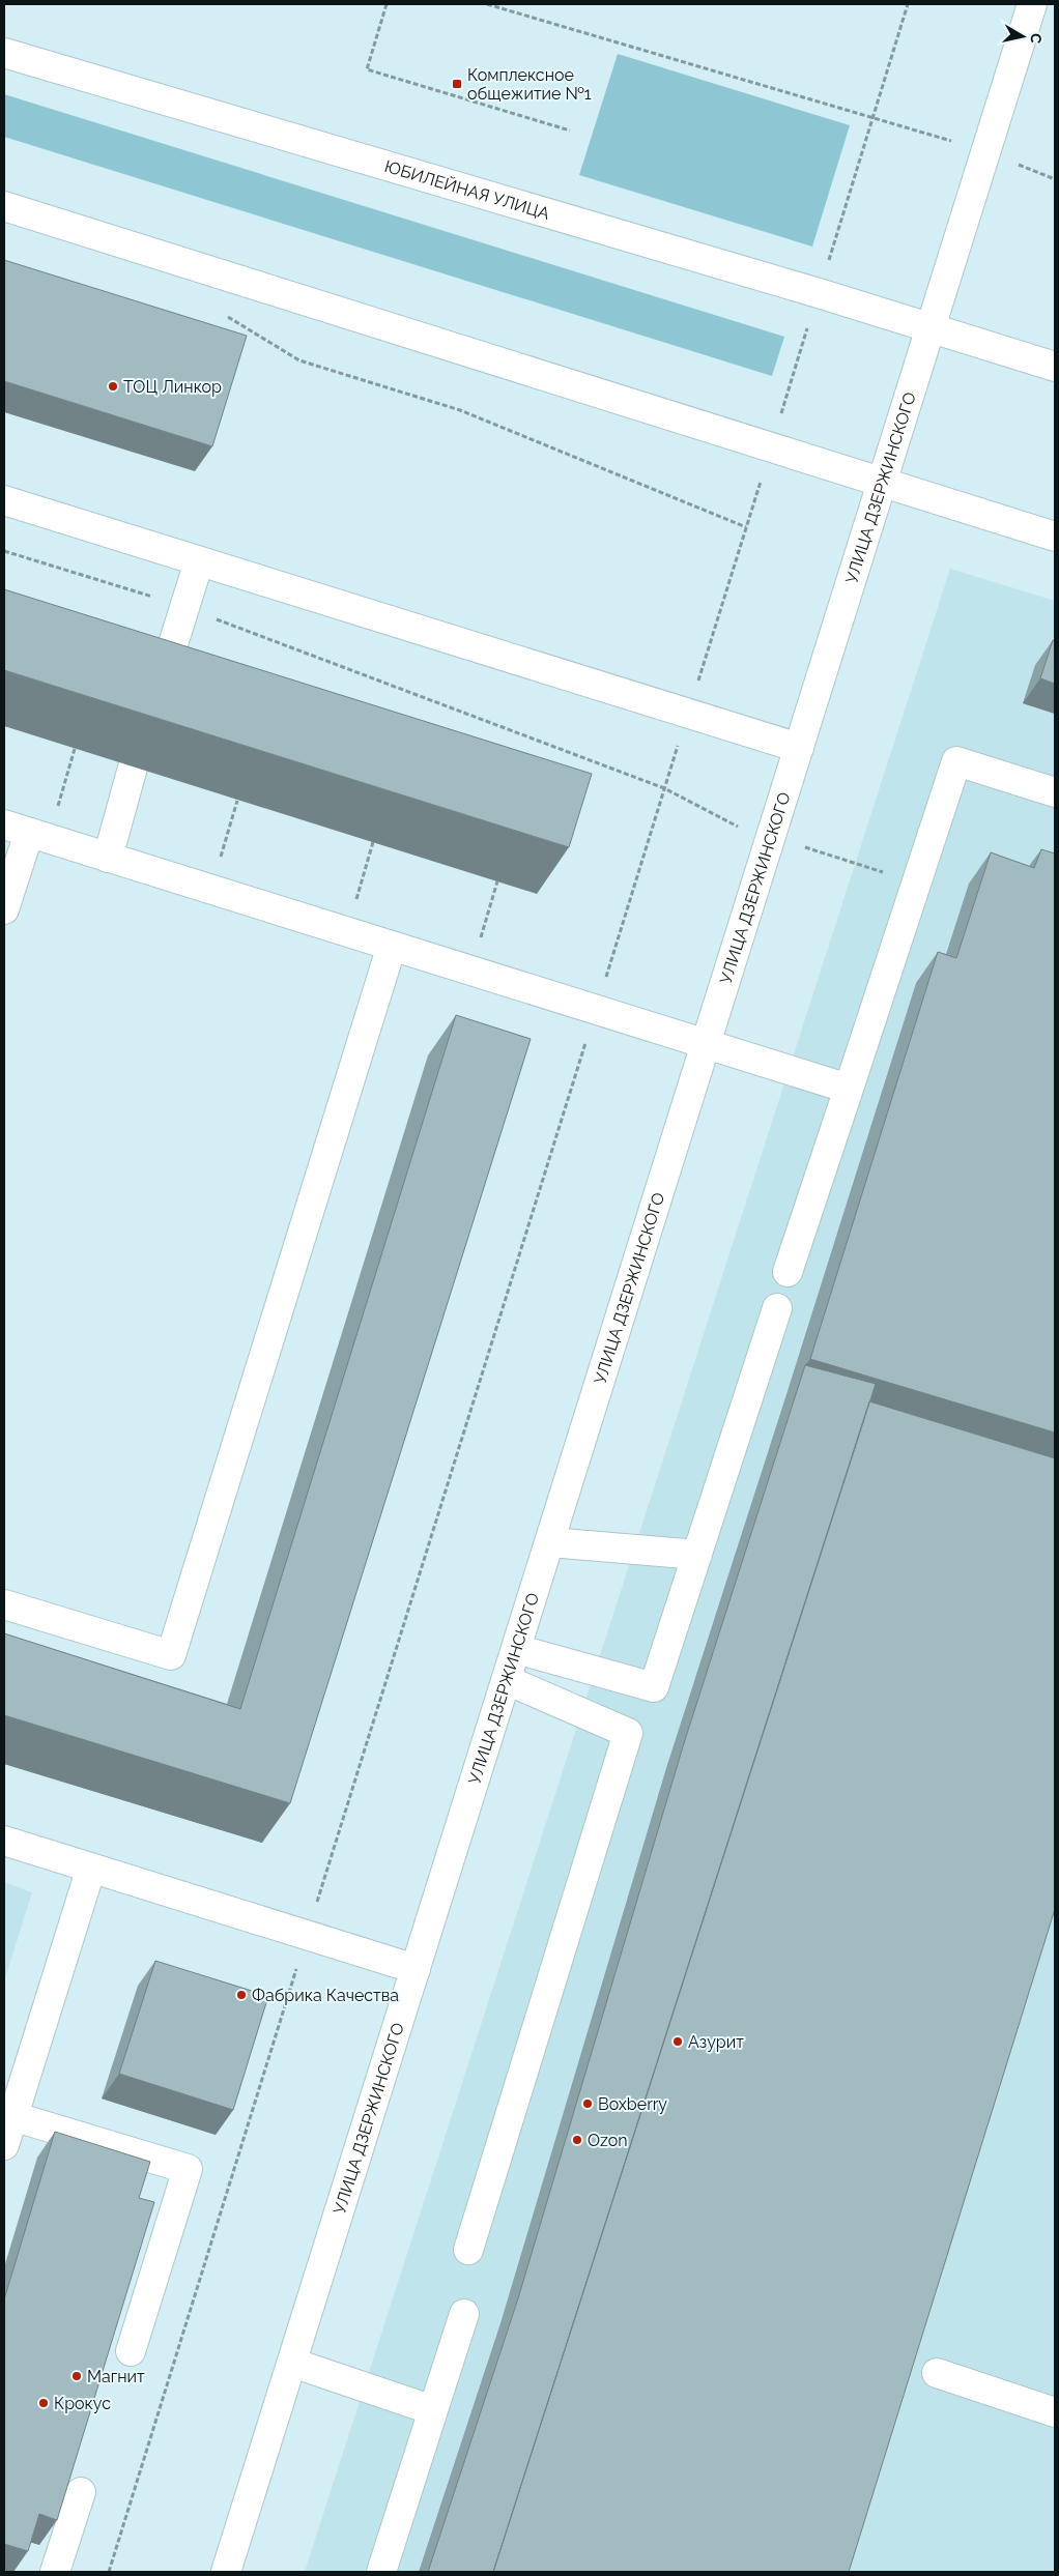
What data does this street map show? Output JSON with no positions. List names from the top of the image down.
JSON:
{
  "streets": {
    "main road": ["ЮБИЛЕЙНАЯ УЛИЦА", "УЛИЦА ДЗЕРЖИНСКОГО"]
  },
  "crossings": [
    ["ЮБИЛЕЙНАЯ УЛИЦА", "УЛИЦА ДЗЕРЖИНСКОГО"]
  ],
  "places": {
    "transit": ["Комплексное общежитие №1"],
    "other": [
      "ТОЦ Линкор",
      "Фабрика Качества",
      "Азурит",
      "Boxberry",
      "Ozon",
      "Магнит",
      "Крокус"
    ]
  },
  "north": "right"
}
